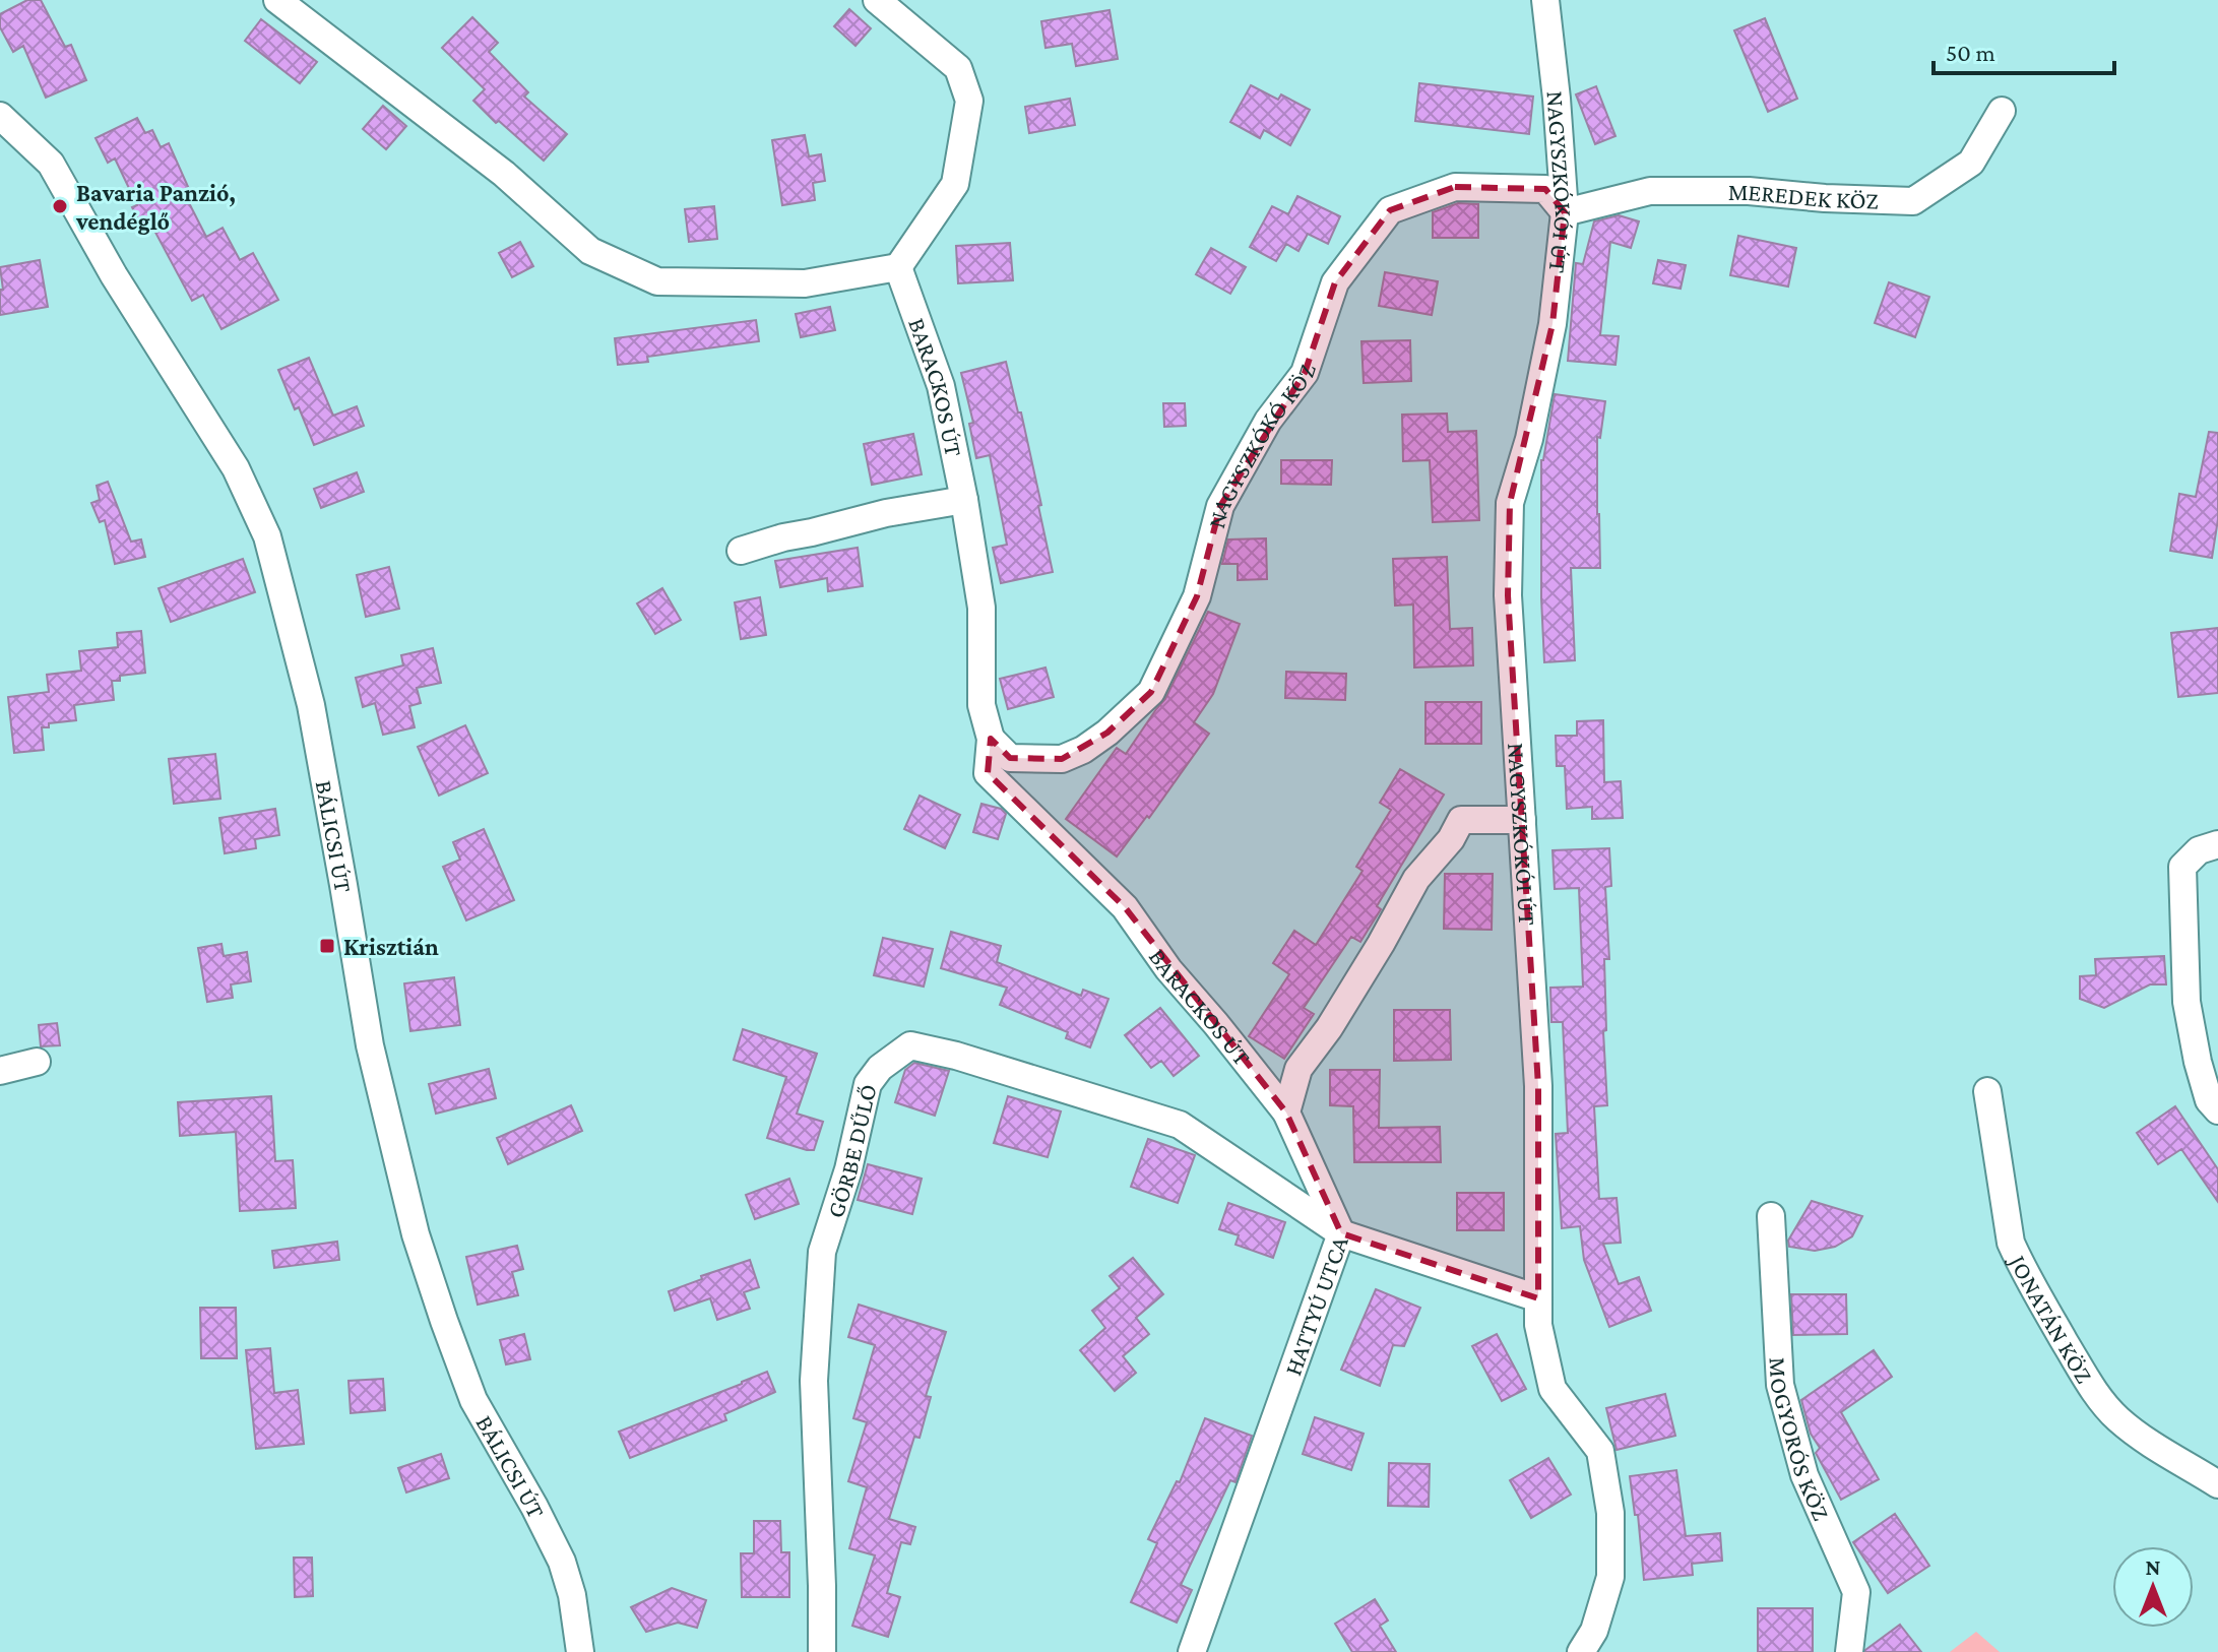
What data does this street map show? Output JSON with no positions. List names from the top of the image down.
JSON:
{
  "streets": {
    "street": [
      "NAGYSZKÓKÓI ÚT",
      "MEREDEK KÖZ",
      "BARACKOS ÚT",
      "NAGYSZKÓKÓ KÖZ",
      "BÁLICSI ÚT",
      "GÖRBE DŰLŐ",
      "HATTYÚ UTCA",
      "JONATÁN KÖZ",
      "MOGYORÓS KÖZ"
    ]
  },
  "crossings": [
    ["NAGYSZKÓKÓI ÚT", "MEREDEK KÖZ"],
    ["NAGYSZKÓKÓI ÚT", "NAGYSZKÓKÓ KÖZ"],
    ["MEREDEK KÖZ", "NAGYSZKÓKÓ KÖZ"],
    ["BARACKOS ÚT", "NAGYSZKÓKÓ KÖZ"],
    ["BARACKOS ÚT", "HATTYÚ UTCA"],
    ["GÖRBE DŰLŐ", "HATTYÚ UTCA"]
  ],
  "places": {
    "other": ["Bavaria Panzió, vendéglő"],
    "transit": ["Krisztián"]
  },
  "scale_bar": "50 m",
  "north": "top"
}
